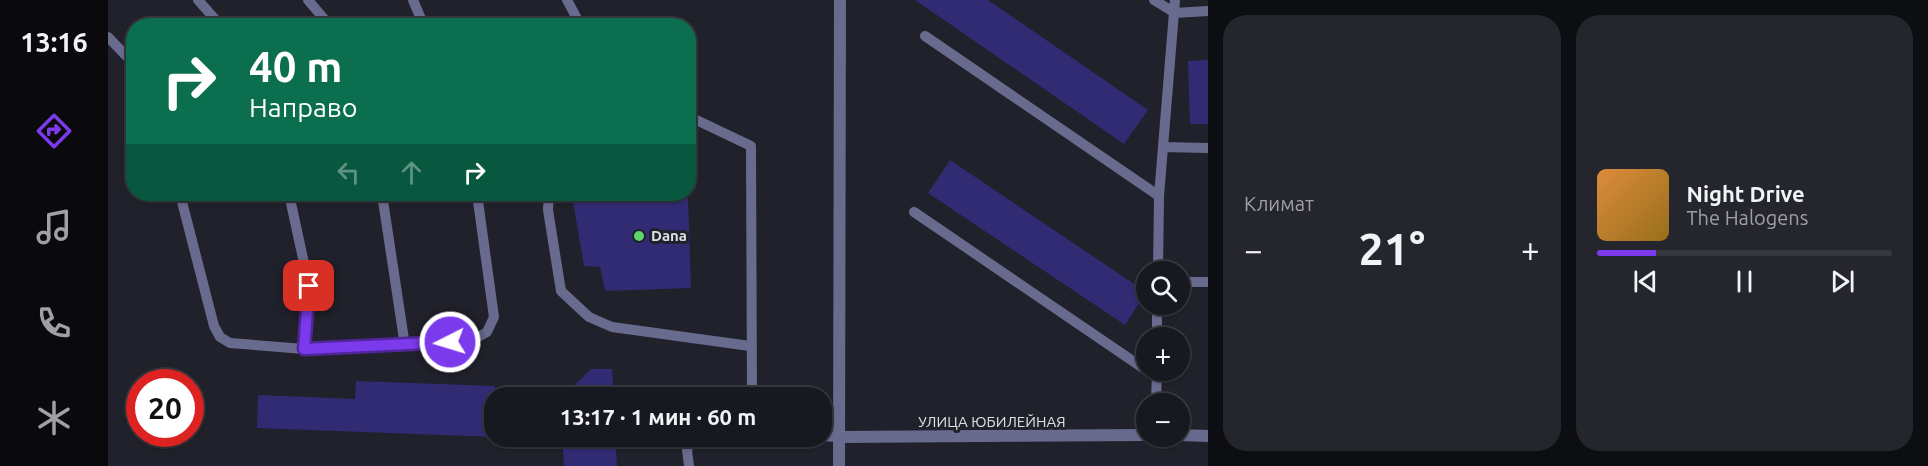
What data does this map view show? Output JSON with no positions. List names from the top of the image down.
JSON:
{
  "streets": {
    "street": ["УЛИЦА ЮБИЛЕЙНАЯ"]
  },
  "places": ["Dana"],
  "page": {
    "tabs": "13:16",
    "tile": "Климат",
    "turn": ["40 m", "Направо"],
    "song": ["Night Drive", "The Halogens"],
    "heat": ["−", "21°", "+"],
    "map_buttons": ["+", "−"],
    "limit": "20",
    "trip": "13:17 · 1 мин · 60 m"
  }
}
